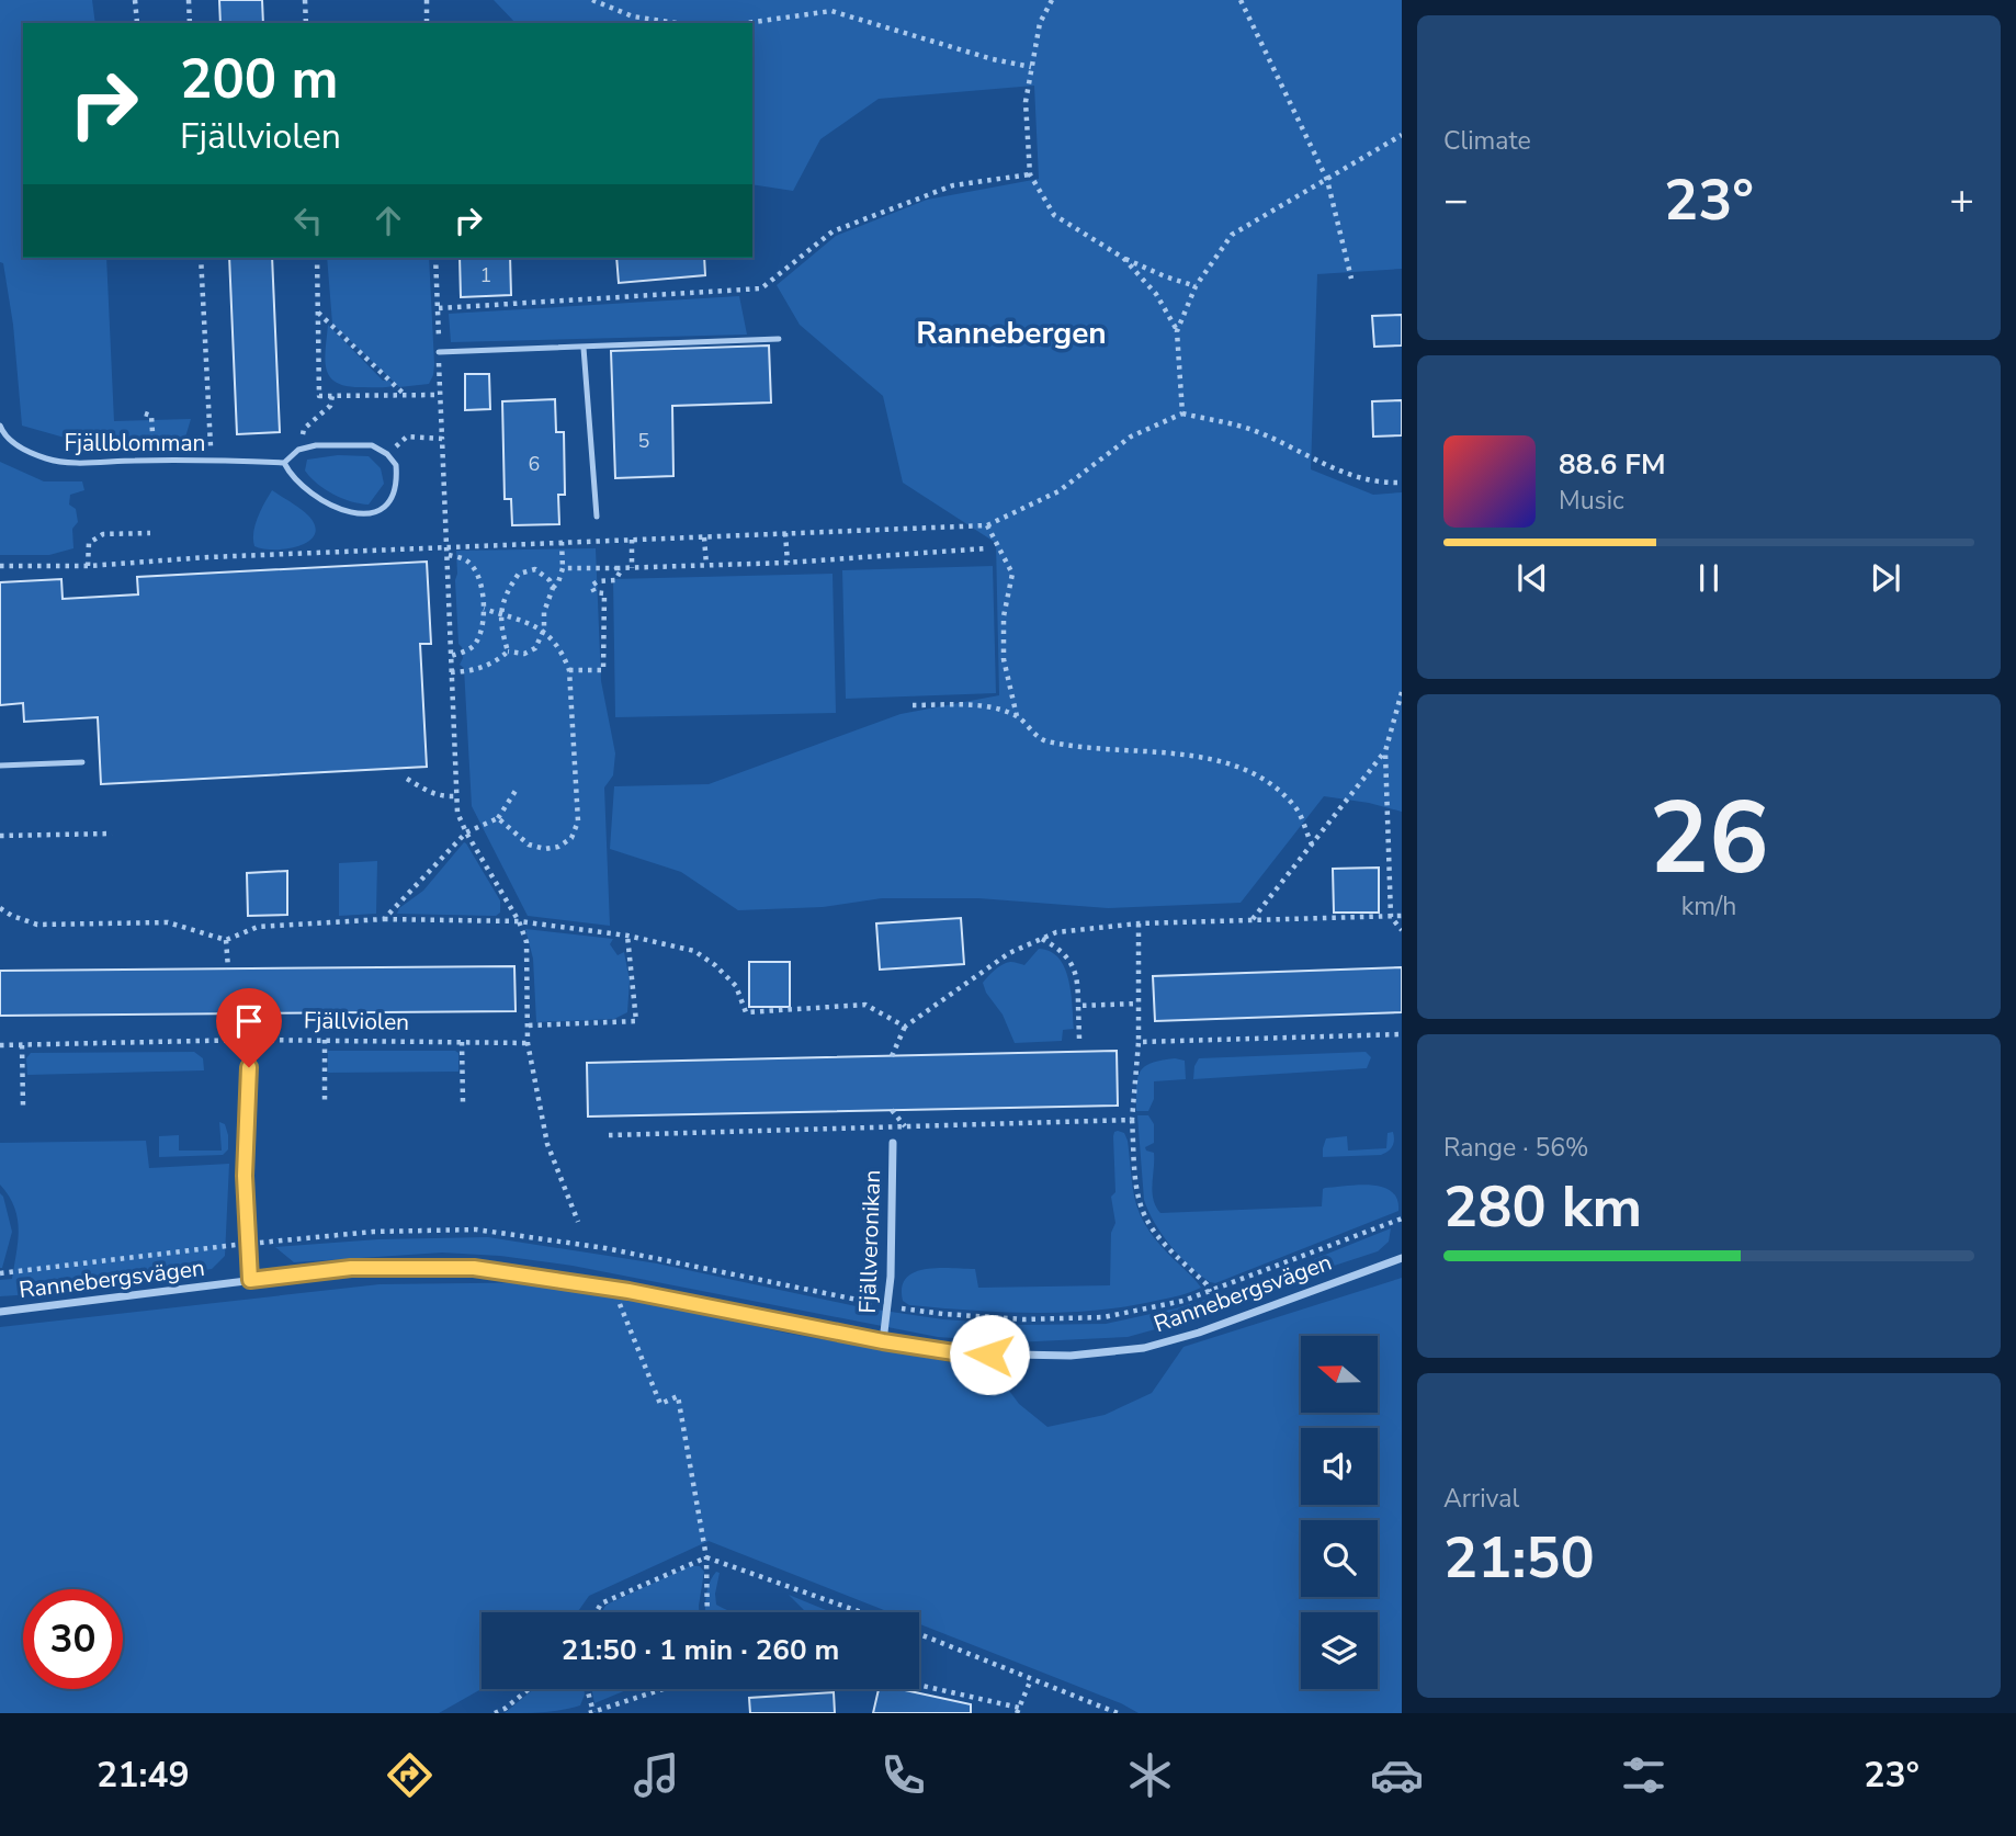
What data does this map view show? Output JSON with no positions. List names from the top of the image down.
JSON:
{
  "streets": {
    "street": ["Fjällveronikan", "Rannebergsvägen"],
    "lane": ["Fjällblomman"],
    "path": ["Fjällviolen"]
  },
  "crossings": [
    ["Fjällveronikan", "Rannebergsvägen"]
  ],
  "districts": ["Rannebergen"],
  "house_numbers": ["1", "5", "6"],
  "north": "left",
  "page": {
    "tile": [
      "Climate",
      ["26", "km/h"],
      ["Range · 56%", "280 km"],
      ["Arrival", "21:50"]
    ],
    "turn": ["200 m", "Fjällviolen"],
    "heat": ["−", "23°", "+"],
    "song": ["88.6 FM", "Music"],
    "limit": "30",
    "trip": "21:50 · 1 min · 260 m",
    "tabs": ["21:49", "23°"]
  }
}
